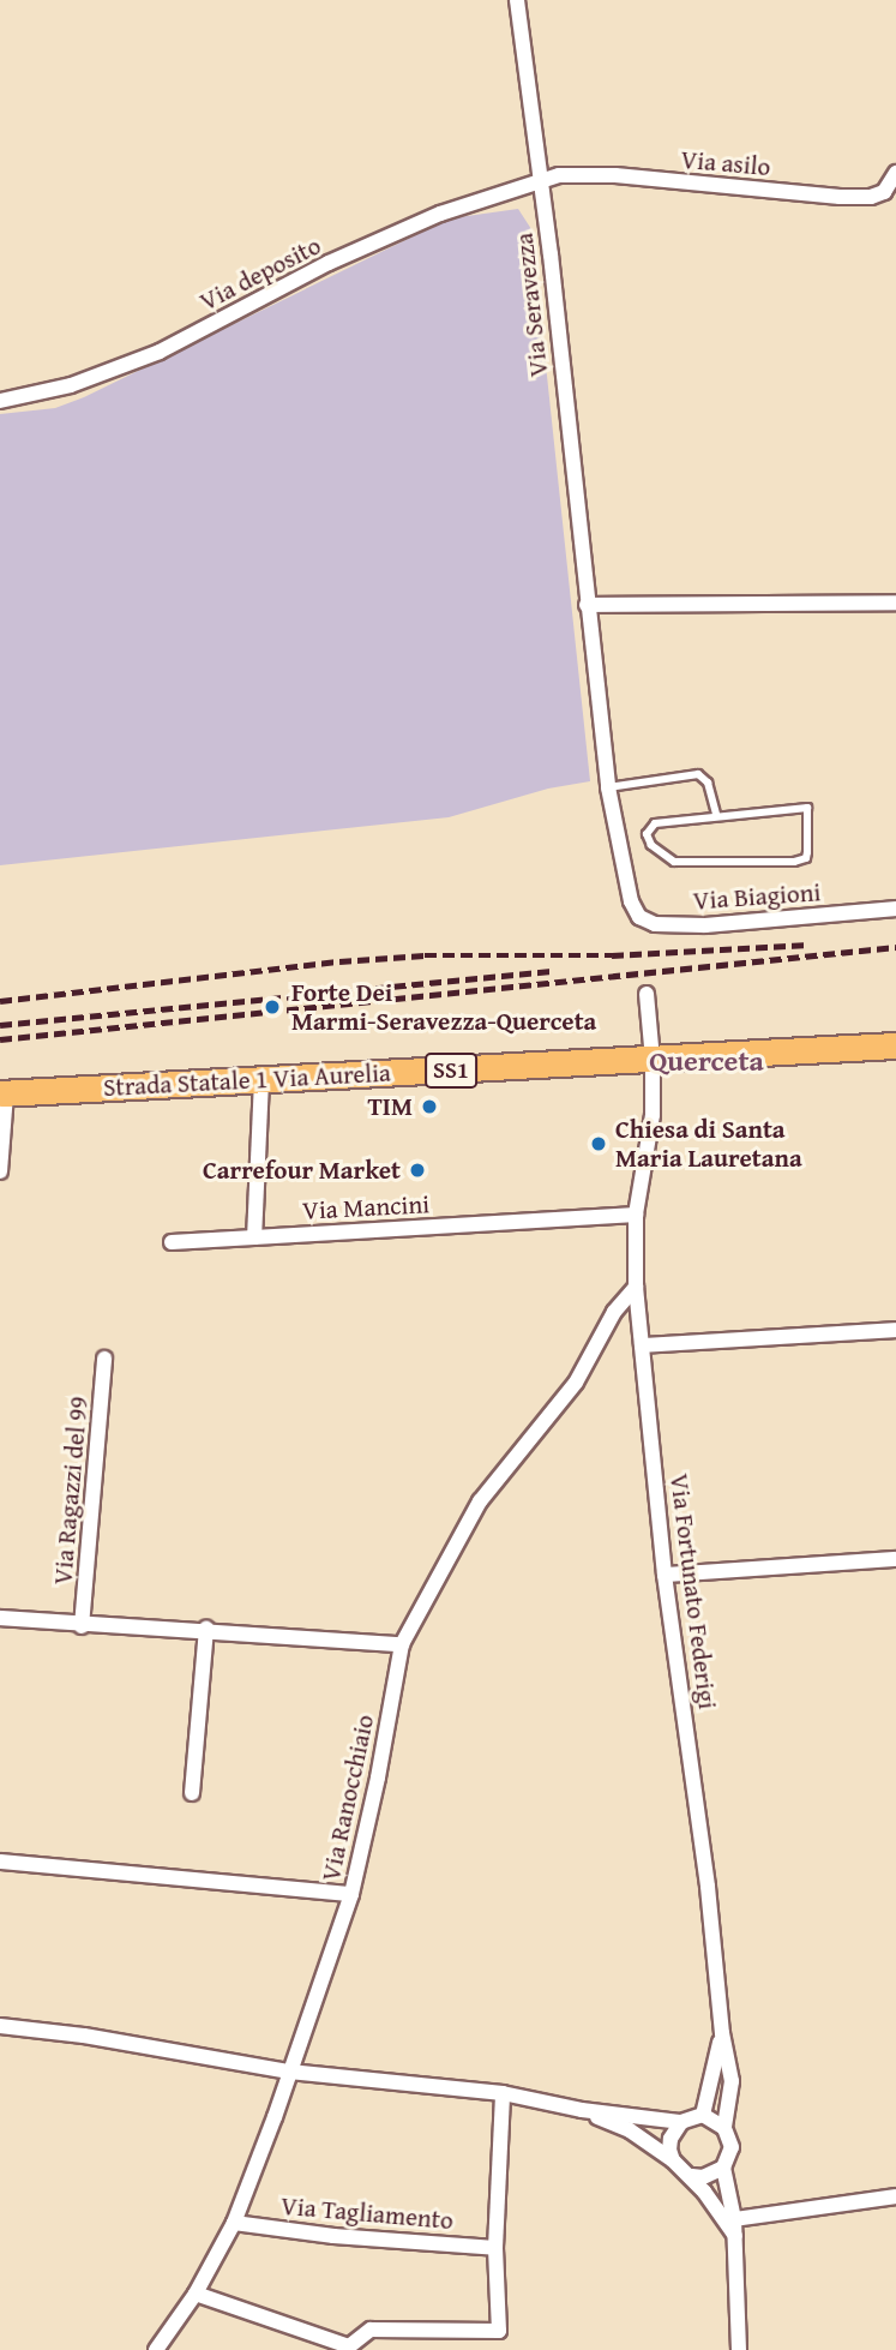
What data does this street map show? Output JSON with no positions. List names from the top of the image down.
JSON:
{
  "streets": {
    "main road": ["SS1", "Strada Statale 1 Via Aurelia"],
    "street": [
      "Via asilo",
      "Via deposito",
      "Via Seravezza",
      "Via Biagioni",
      "Via Mancini",
      "Via Ragazzi del 99",
      "Via Fortunato Federigi",
      "Via Ranocchiaio",
      "Via Tagliamento"
    ]
  },
  "crossings": [
    ["Via asilo", "Via deposito"],
    ["Via asilo", "Via Seravezza"],
    ["Via deposito", "Via Seravezza"],
    ["Via Seravezza", "Via Biagioni"],
    ["Strada Statale 1 Via Aurelia", "Via Fortunato Federigi"],
    ["Via Mancini", "Via Fortunato Federigi"],
    ["Via Fortunato Federigi", "Via Ranocchiaio"],
    ["Via Ranocchiaio", "Via Tagliamento"]
  ],
  "districts": ["Querceta"],
  "places": [
    "Forte Dei Marmi-Seravezza-Querceta",
    "TIM",
    "Chiesa di Santa Maria Lauretana",
    "Carrefour Market"
  ]
}
